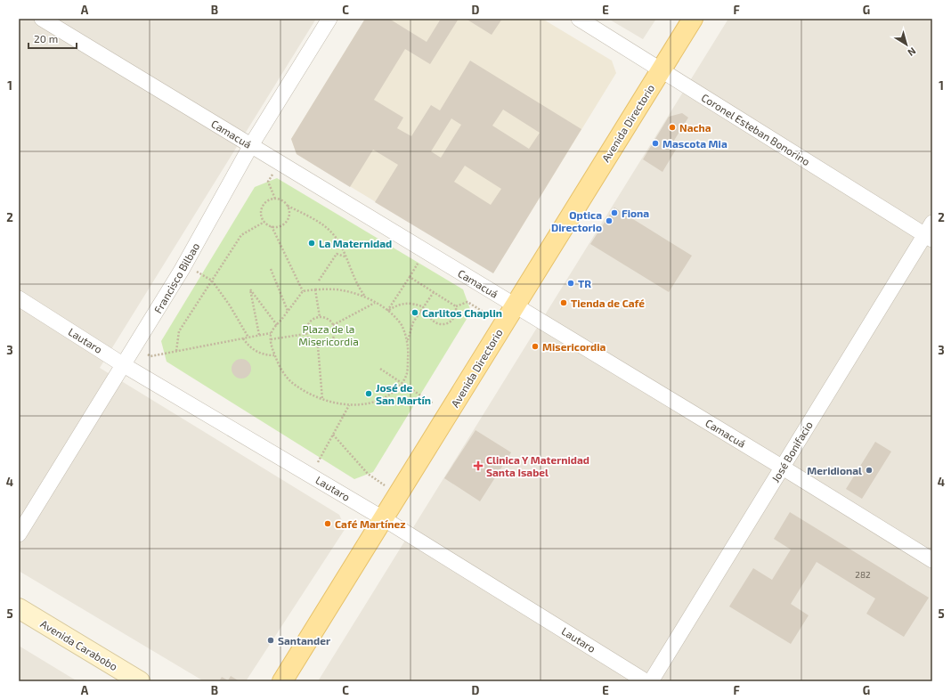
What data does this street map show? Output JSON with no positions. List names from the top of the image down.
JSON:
{
  "streets": {
    "main road": ["Avenida Directorio", "Avenida Carabobo"],
    "street": [
      "Coronel Esteban Bonorino",
      "Camacuá",
      "Francisco Bilbao",
      "Lautaro",
      "José Bonifacio"
    ]
  },
  "crossings": [
    ["Avenida Directorio", "Coronel Esteban Bonorino"],
    ["Avenida Directorio", "Camacuá"],
    ["Avenida Directorio", "Lautaro"],
    ["Coronel Esteban Bonorino", "José Bonifacio"],
    ["Camacuá", "Francisco Bilbao"],
    ["Camacuá", "José Bonifacio"],
    ["Francisco Bilbao", "Lautaro"]
  ],
  "parks": ["Plaza de la Misericordia"],
  "places": {
    "other": [
      "Nacha",
      "Mascota Mia",
      "Fiona",
      "Optica Directorio",
      "La Maternidad",
      "TR",
      "Tienda de Café",
      "Carlitos Chaplin",
      "Misericordia",
      "José de San Martín",
      "Meridional",
      "Café Martínez",
      "Santander"
    ],
    "health": ["Clinica Y Maternidad Santa Isabel"]
  },
  "house_numbers": ["282"],
  "scale_bar": "20 m",
  "north": "bottom right",
  "grid": {
    "columns": [
      "A",
      "B",
      "C",
      "D",
      "E",
      "F",
      "G"
    ],
    "rows": [
      "1",
      "2",
      "3",
      "4",
      "5"
    ]
  }
}
